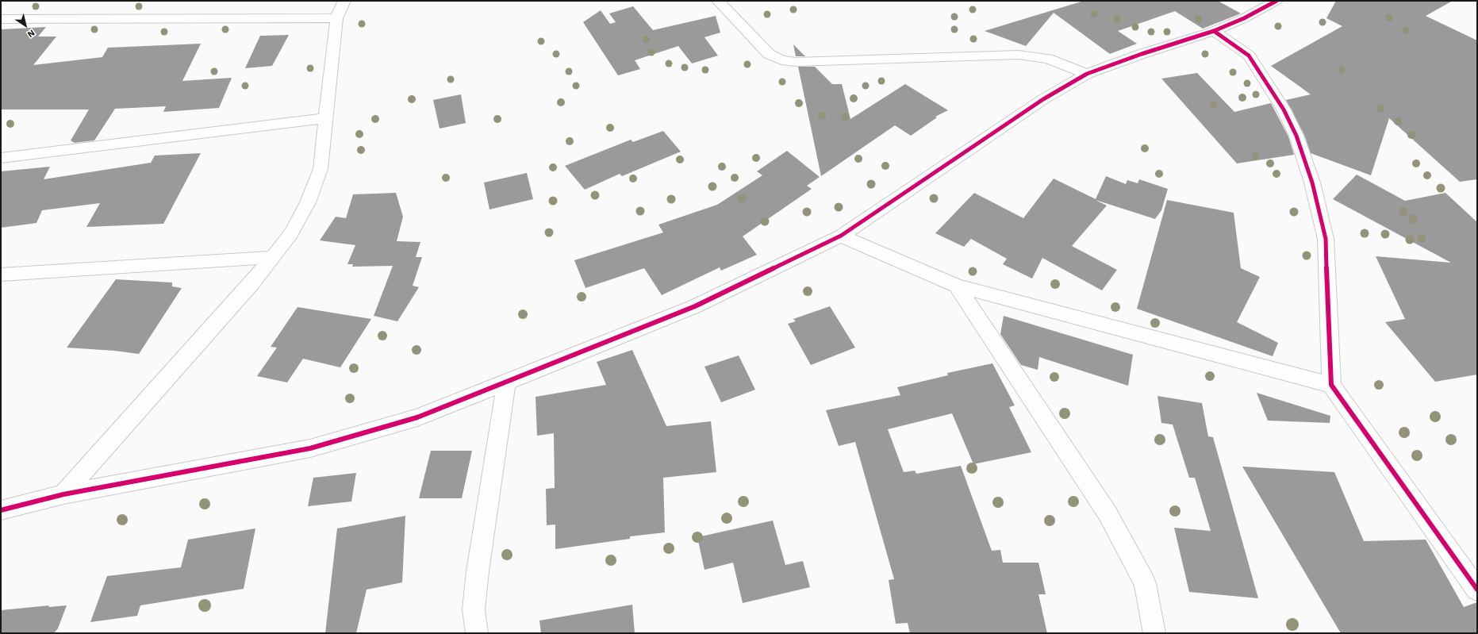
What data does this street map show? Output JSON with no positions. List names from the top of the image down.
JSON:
{
  "north": "bottom right"
}
